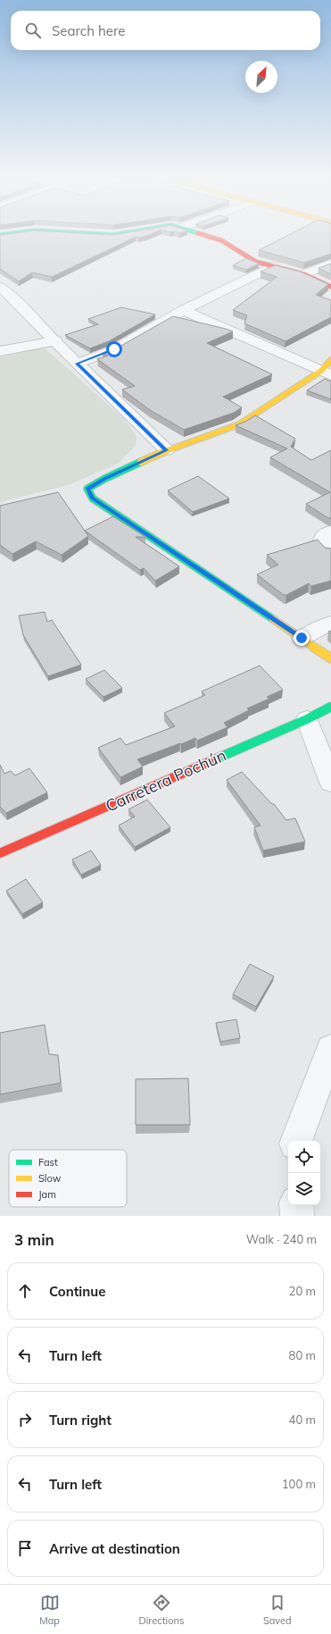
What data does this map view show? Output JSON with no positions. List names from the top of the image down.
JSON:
{
  "streets": {
    "street": ["Carretera Pochún"]
  },
  "legend": ["Fast", "Slow", "Jam"],
  "north": "top right",
  "page": {
    "search": "Search here",
    "heading": ["3 min", "Walk · 240 m"],
    "list": [
      ["Continue", "20 m"],
      ["Turn left", "80 m"],
      ["Turn right", "40 m"],
      ["Turn left", "100 m"],
      "Arrive at destination"
    ],
    "nav": ["Map", "Directions", "Saved"]
  }
}
